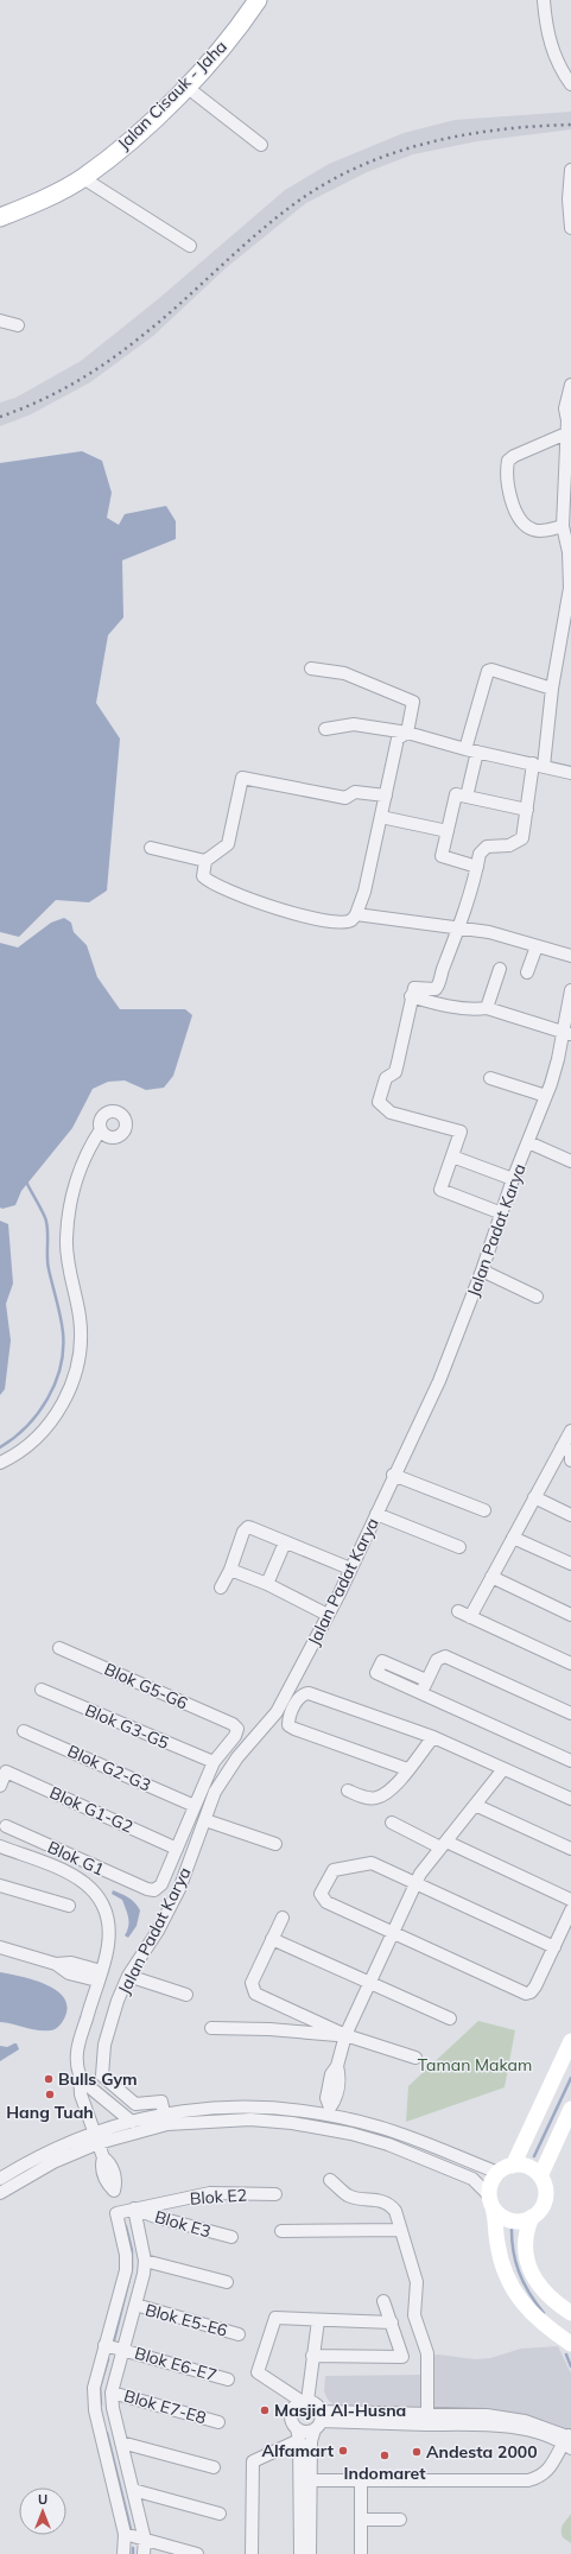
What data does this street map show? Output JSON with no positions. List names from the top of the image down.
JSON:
{
  "streets": {
    "main road": ["Jalan Cisauk - Jaha"],
    "street": [
      "Jalan Padat Karya",
      "Blok G5-G6",
      "Blok G3-G5",
      "Blok G2-G3",
      "Blok G1-G2",
      "Blok G1",
      "Blok E2",
      "Blok E3",
      "Blok E5-E6",
      "Blok E6-E7",
      "Blok E7-E8"
    ]
  },
  "crossings": [
    ["Blok G5-G6", "Blok G3-G5"],
    ["Blok G1-G2", "Blok G1"],
    ["Blok E2", "Blok E3"]
  ],
  "parks": ["Taman Makam"],
  "places": [
    "Bulls Gym",
    "Hang Tuah",
    "Masjid Al-Husna",
    "Alfamart",
    "Andesta 2000",
    "Indomaret"
  ],
  "north": "top"
}
